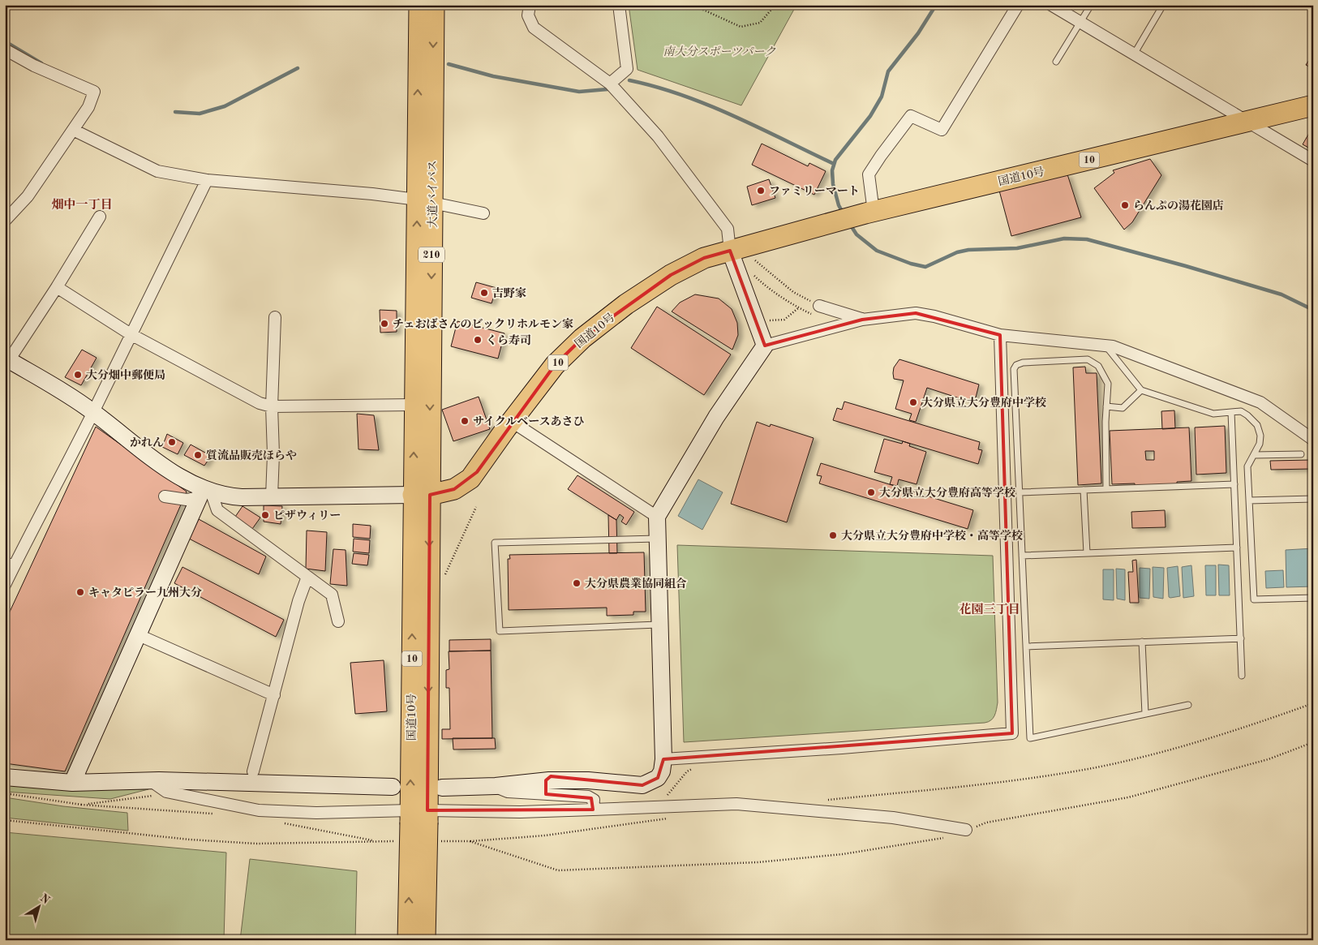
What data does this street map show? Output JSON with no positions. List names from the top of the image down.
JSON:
{
  "streets": {
    "highway": [
      "10",
      "国道10号",
      "大道バイパス",
      "210"
    ]
  },
  "crossings": [
    ["国道10号", "大道バイパス"]
  ],
  "districts": ["畑中一丁目", "花園三丁目"],
  "parks": ["南大分スポーツパーク"],
  "places": [
    "ファミリーマート",
    "らんぷの湯花園店",
    "吉野家",
    "チェおばさんのビックリホルモン家",
    "くら寿司",
    "大分畑中郵便局",
    "大分県立大分豊府中学校",
    "サイクルベースあさひ",
    "かれん",
    "質流品販売ほらや",
    "大分県立大分豊府高等学校",
    "ピザウィリー",
    "大分県立大分豊府中学校・高等学校",
    "大分県農業協同組合",
    "キャタピラー九州大分"
  ],
  "north": "top right"
}
